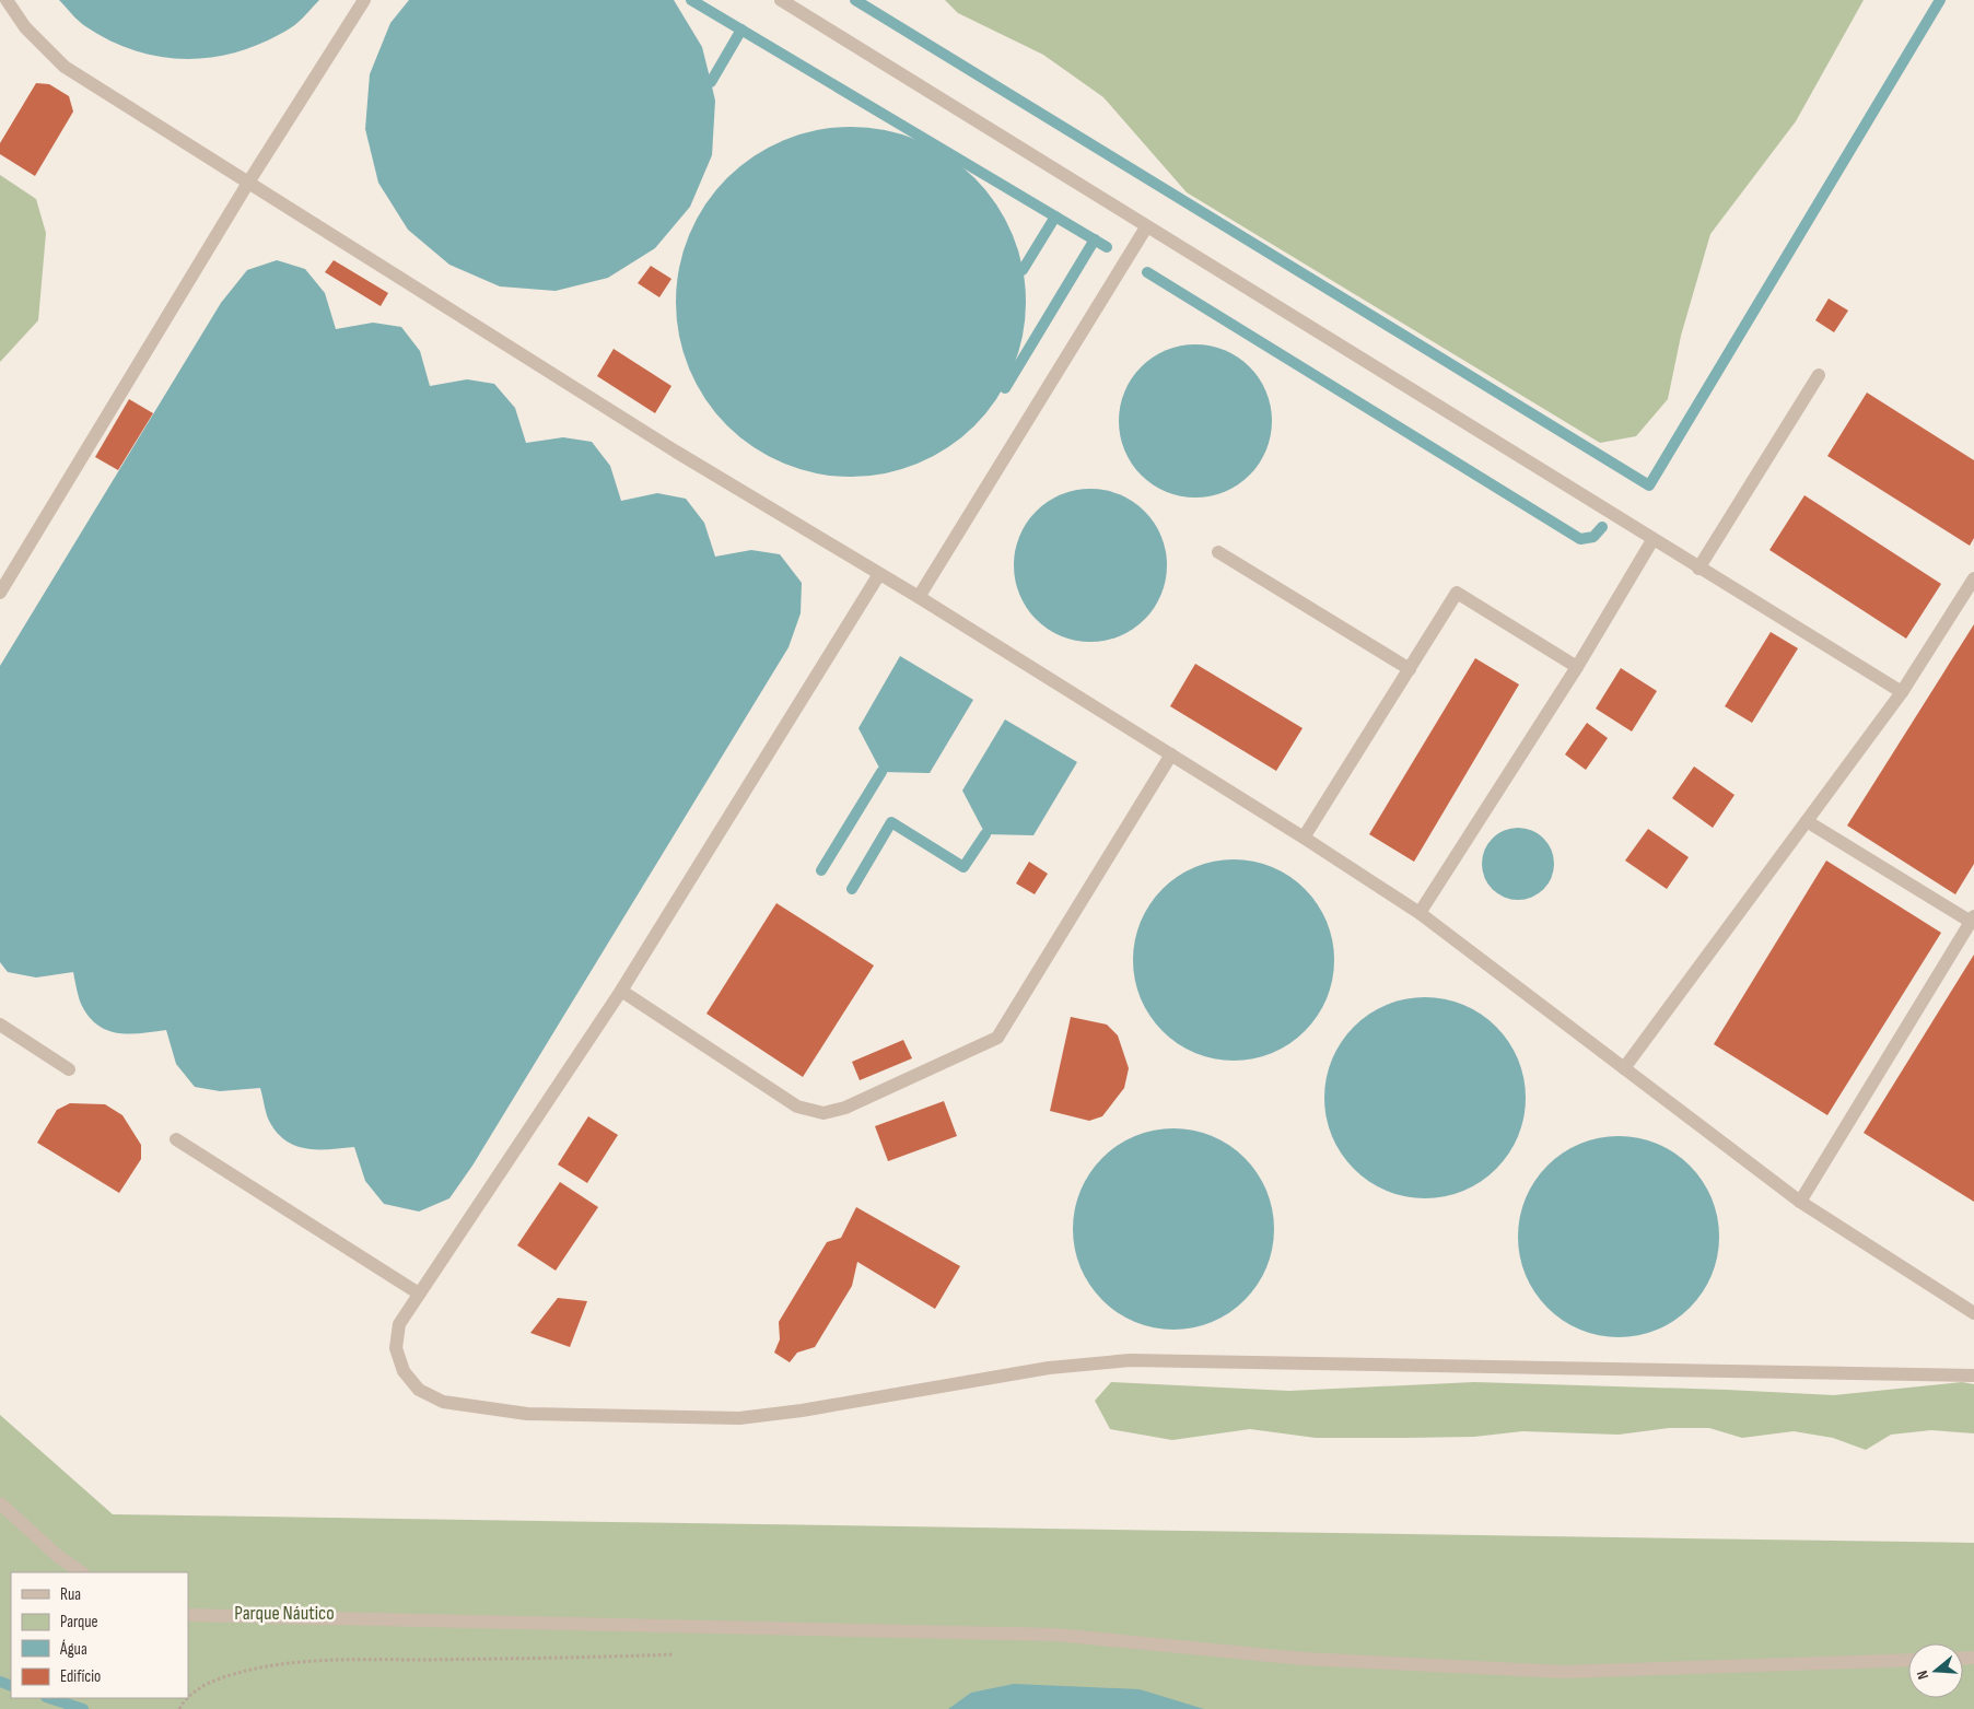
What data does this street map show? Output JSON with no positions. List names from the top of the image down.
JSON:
{
  "parks": ["Parque Náutico"],
  "legend": [
    "Rua",
    "Parque",
    "Água",
    "Edifício"
  ],
  "north": "left"
}
